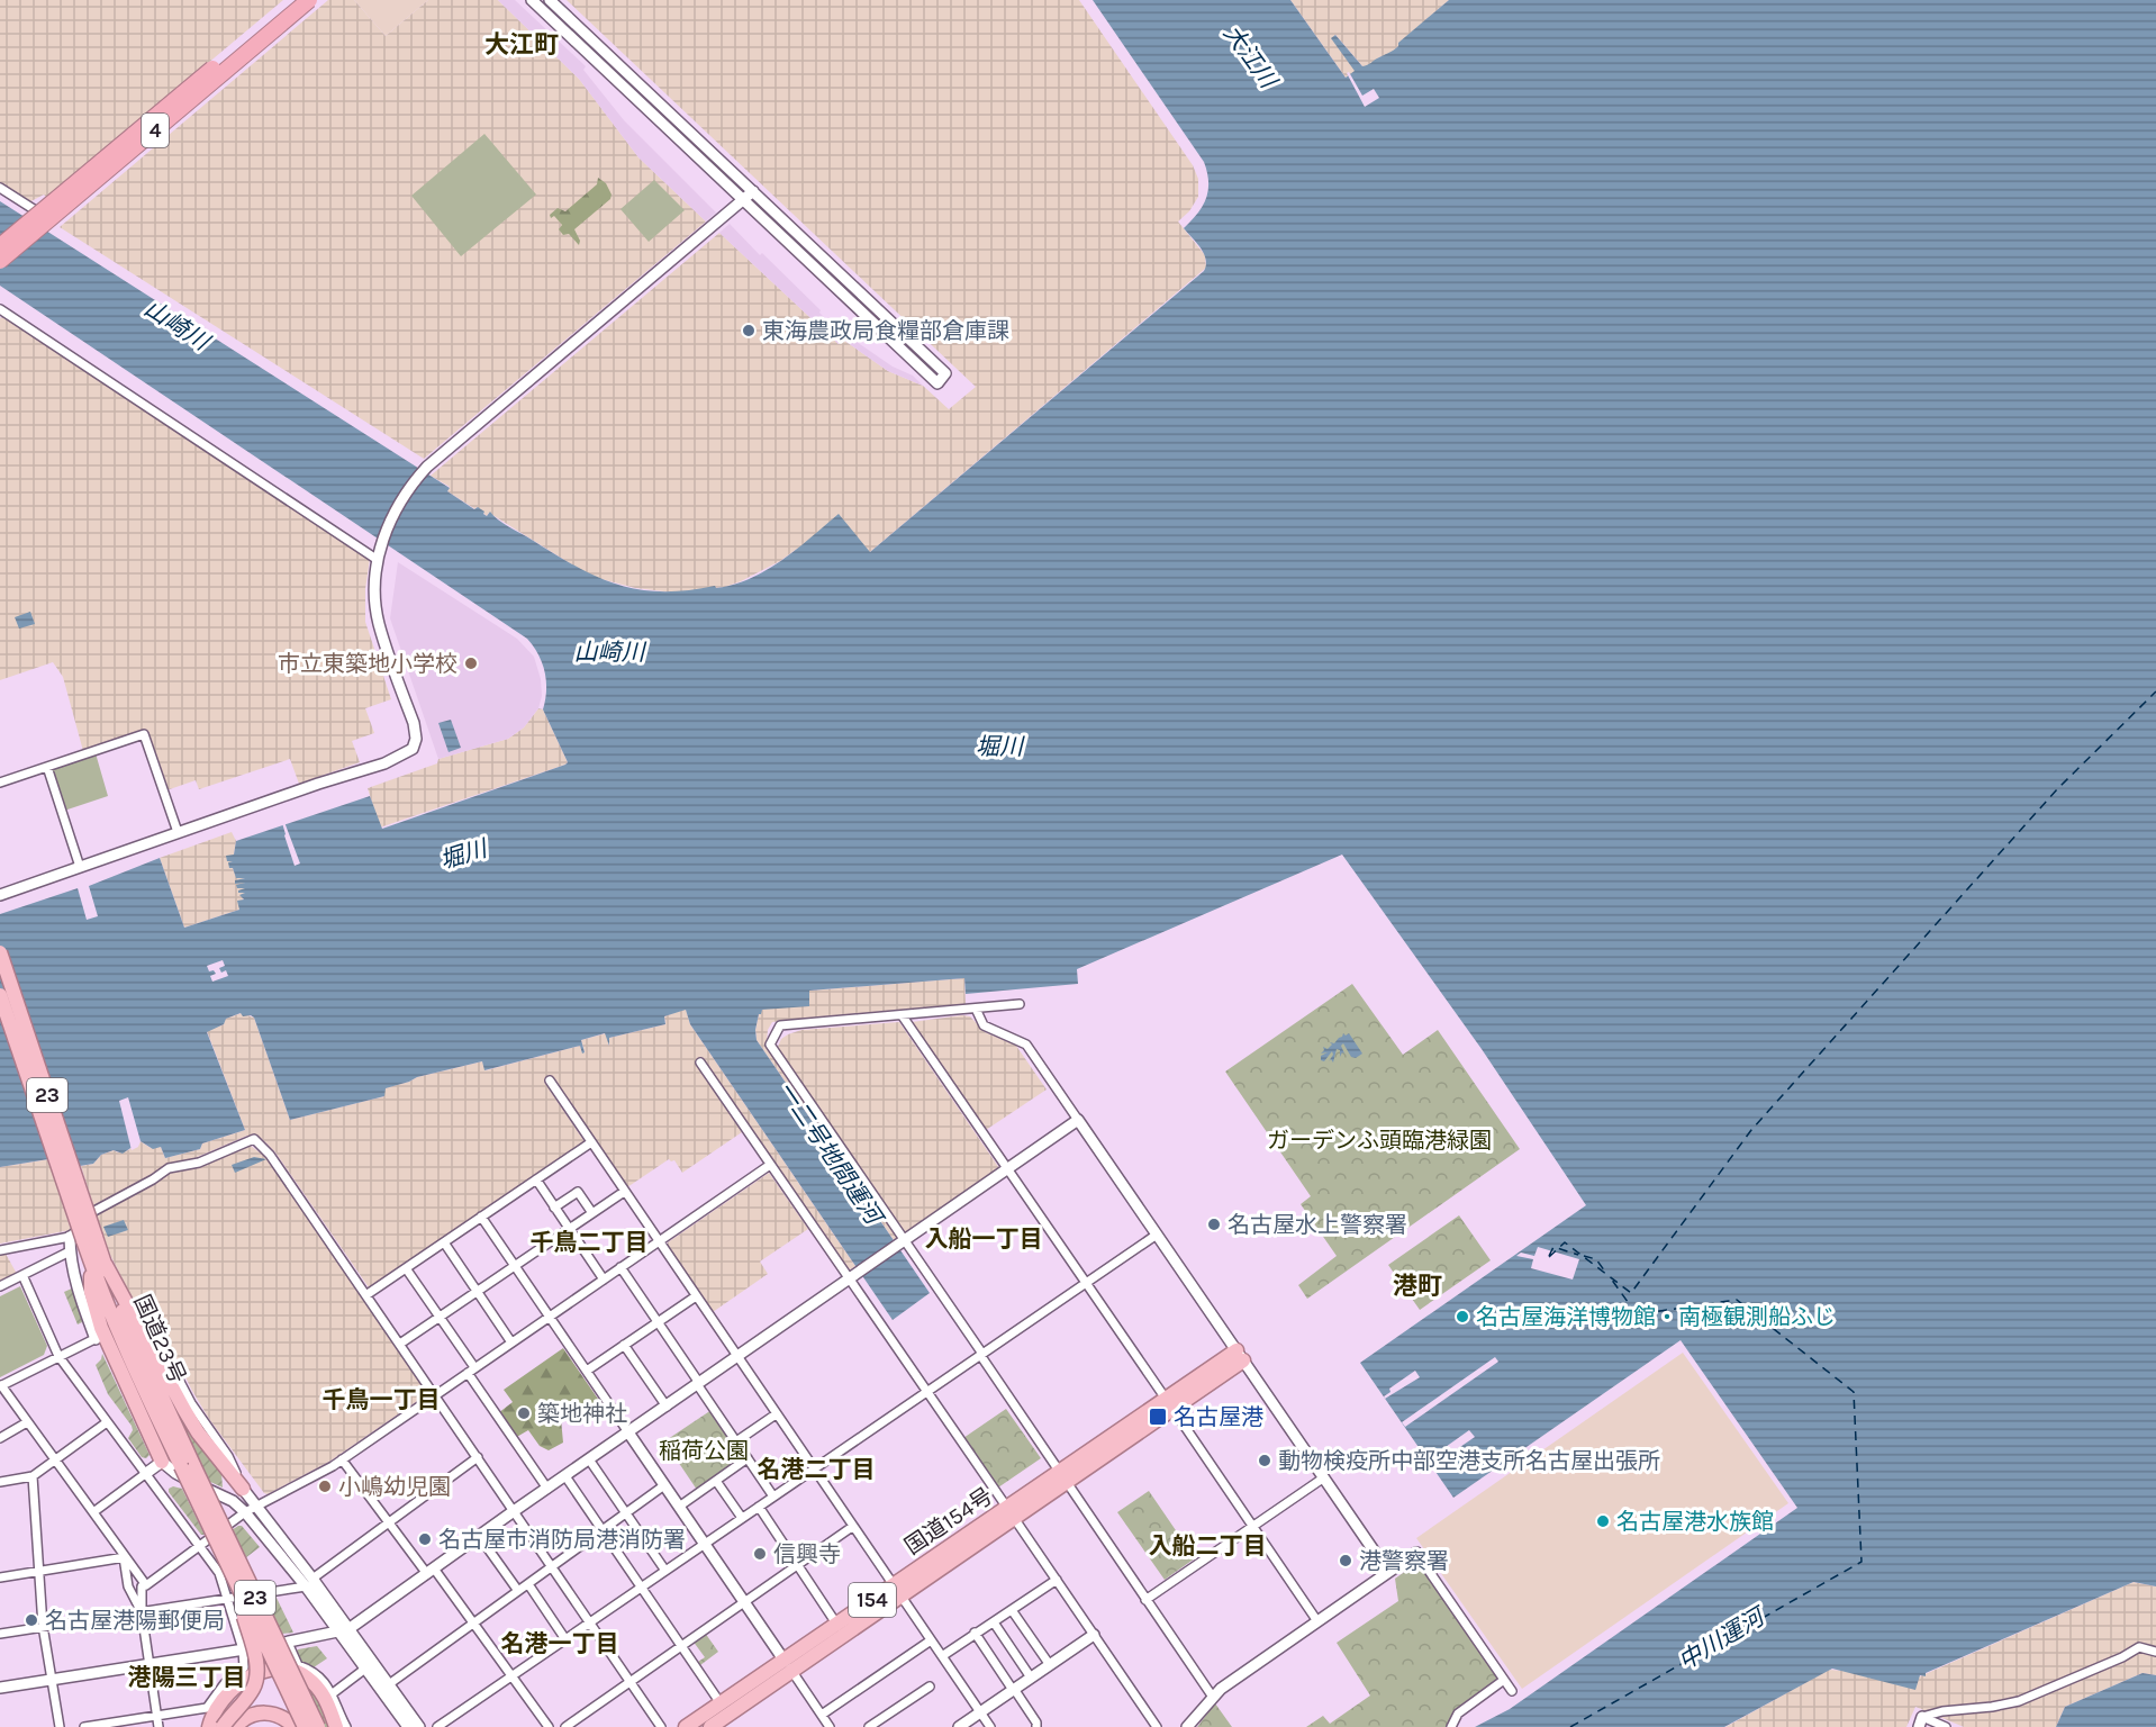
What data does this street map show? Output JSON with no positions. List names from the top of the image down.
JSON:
{
  "streets": {
    "highway": [
      "4",
      "23",
      "国道23号",
      "国道154号",
      "154"
    ]
  },
  "crossings": [
    ["23", "国道23号"]
  ],
  "districts": [
    "大江町",
    "入船一丁目",
    "千鳥二丁目",
    "港町",
    "千鳥一丁目",
    "名港二丁目",
    "入船二丁目",
    "名港一丁目",
    "港陽三丁目"
  ],
  "water": [
    "大江川",
    "山崎川",
    "堀川",
    "一二号地間運河",
    "中川運河"
  ],
  "parks": ["ガーデンふ頭臨港緑園", "稲荷公園"],
  "places": {
    "other": [
      "東海農政局食糧部倉庫課",
      "市立東築地小学校",
      "名古屋水上警察署",
      "名古屋海洋博物館・南極観測船ふじ",
      "築地神社",
      "動物検疫所中部空港支所名古屋出張所",
      "小嶋幼児園",
      "名古屋港水族館",
      "名古屋市消防局港消防署",
      "信興寺",
      "港警察署",
      "名古屋港陽郵便局"
    ],
    "transit": ["名古屋港"]
  }
}
